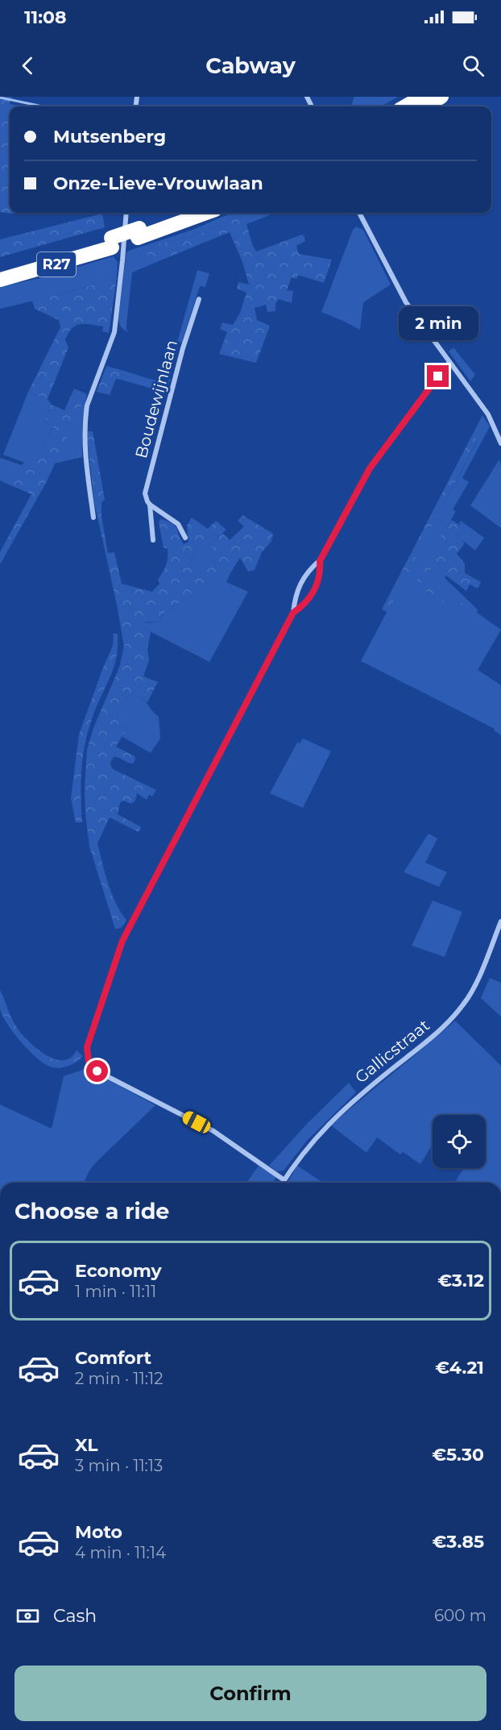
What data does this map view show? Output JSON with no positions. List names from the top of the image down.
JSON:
{
  "streets": {
    "highway": ["R27"],
    "street": ["Boudewijnlaan", "Gallicstraat"]
  },
  "page": {
    "status": "11:08",
    "header": "Cabway",
    "banner": ["Mutsenberg", "Onze-Lieve-Vrouwlaan"],
    "bubble": "2 min",
    "heading": "Choose a ride",
    "list": [
      {
        "name": "Economy",
        "note": "1 min · 11:11",
        "value": "€3.12"
      },
      {
        "name": "Comfort",
        "note": "2 min · 11:12",
        "value": "€4.21"
      },
      {
        "name": "XL",
        "note": "3 min · 11:13",
        "value": "€5.30"
      },
      {
        "name": "Moto",
        "note": "4 min · 11:14",
        "value": "€3.85"
      }
    ],
    "pay": ["Cash", "600 m"],
    "buttons": "Confirm"
  }
}
